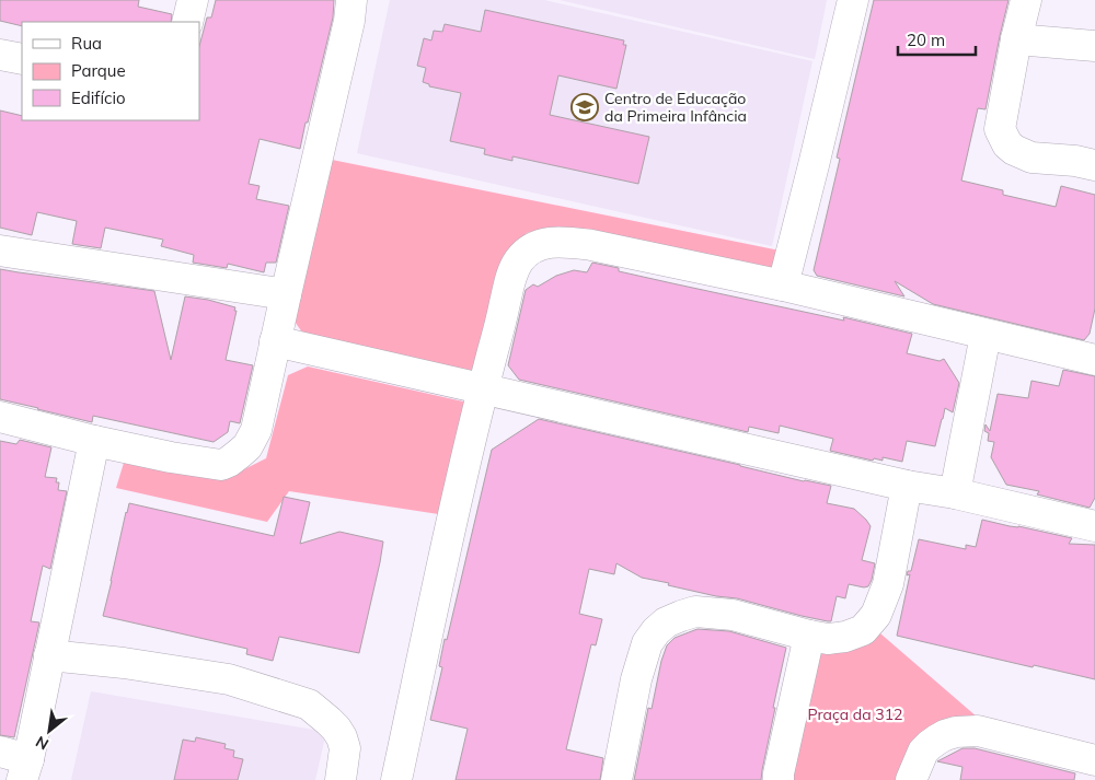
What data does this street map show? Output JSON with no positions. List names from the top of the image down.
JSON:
{
  "parks": ["Praça da 312"],
  "places": {
    "school or university": ["Centro de Educação da Primeira Infância"]
  },
  "legend": ["Rua", "Parque", "Edifício"],
  "scale_bar": "20 m",
  "north": "bottom left"
}
